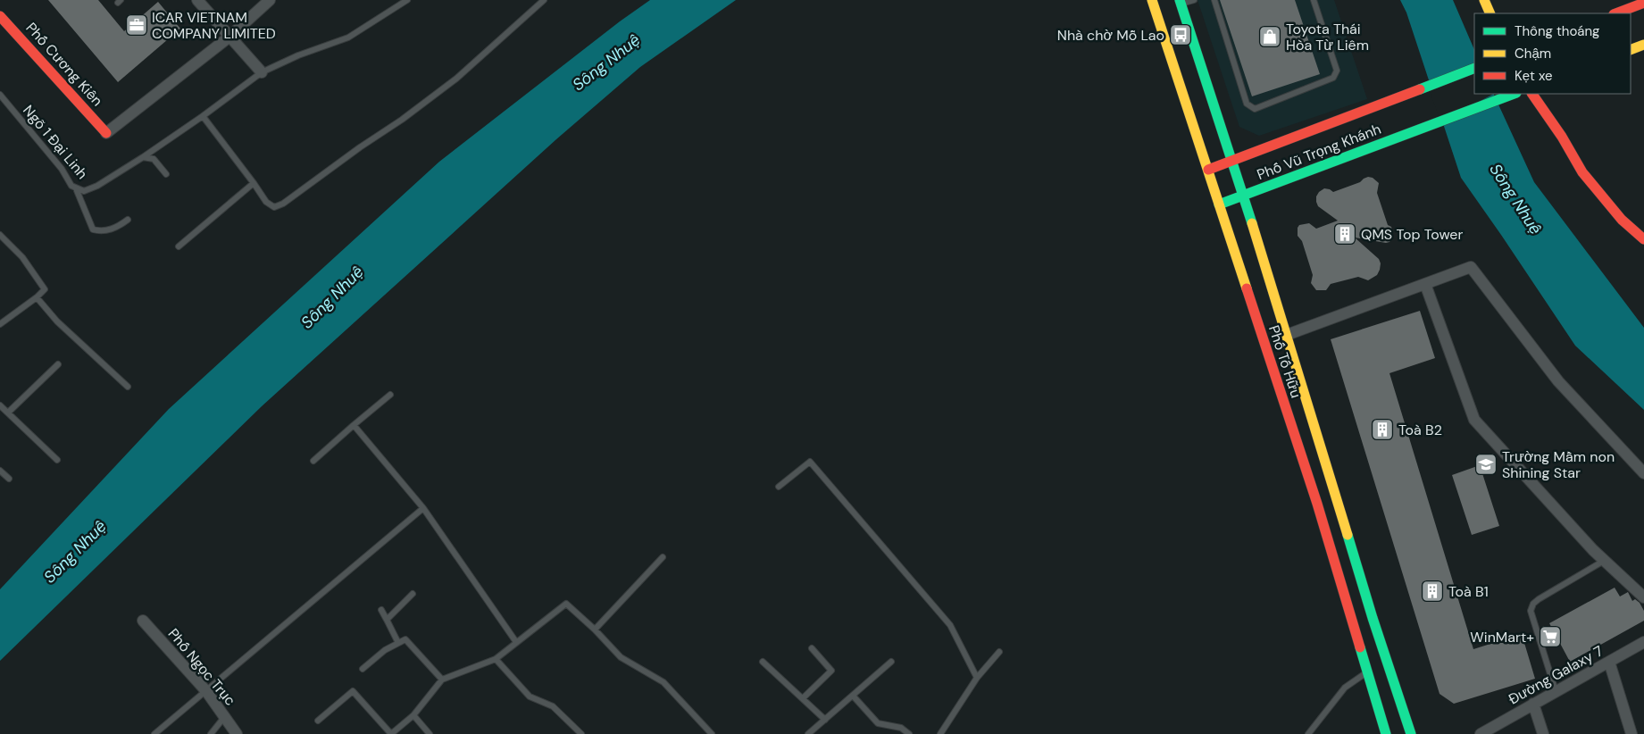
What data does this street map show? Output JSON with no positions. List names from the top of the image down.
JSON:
{
  "streets": {
    "main road": ["Phố Cương Kiên", "Phố Vũ Trọng Khánh", "Phố Tố Hữu"],
    "street": ["Phố Ngọc Trục", "Đường Galaxy 7"],
    "lane": ["Ngõ 1 Đại Linh"]
  },
  "crossings": [
    ["Phố Vũ Trọng Khánh", "Phố Tố Hữu"]
  ],
  "water": ["Sông Nhuệ"],
  "places": {
    "office": ["ICAR VIETNAM COMPANY LIMITED"],
    "bus stop": ["Nhà chờ Mỗ Lao"],
    "shop": ["Toyota Thái Hòa Từ Liêm"],
    "building": ["QMS Top Tower", "Toà B2", "Toà B1"],
    "school or university": ["Trường Mầm non Shining Star"],
    "supermarket": ["WinMart+"]
  },
  "legend": ["Thông thoáng", "Chậm", "Kẹt xe"]
}
